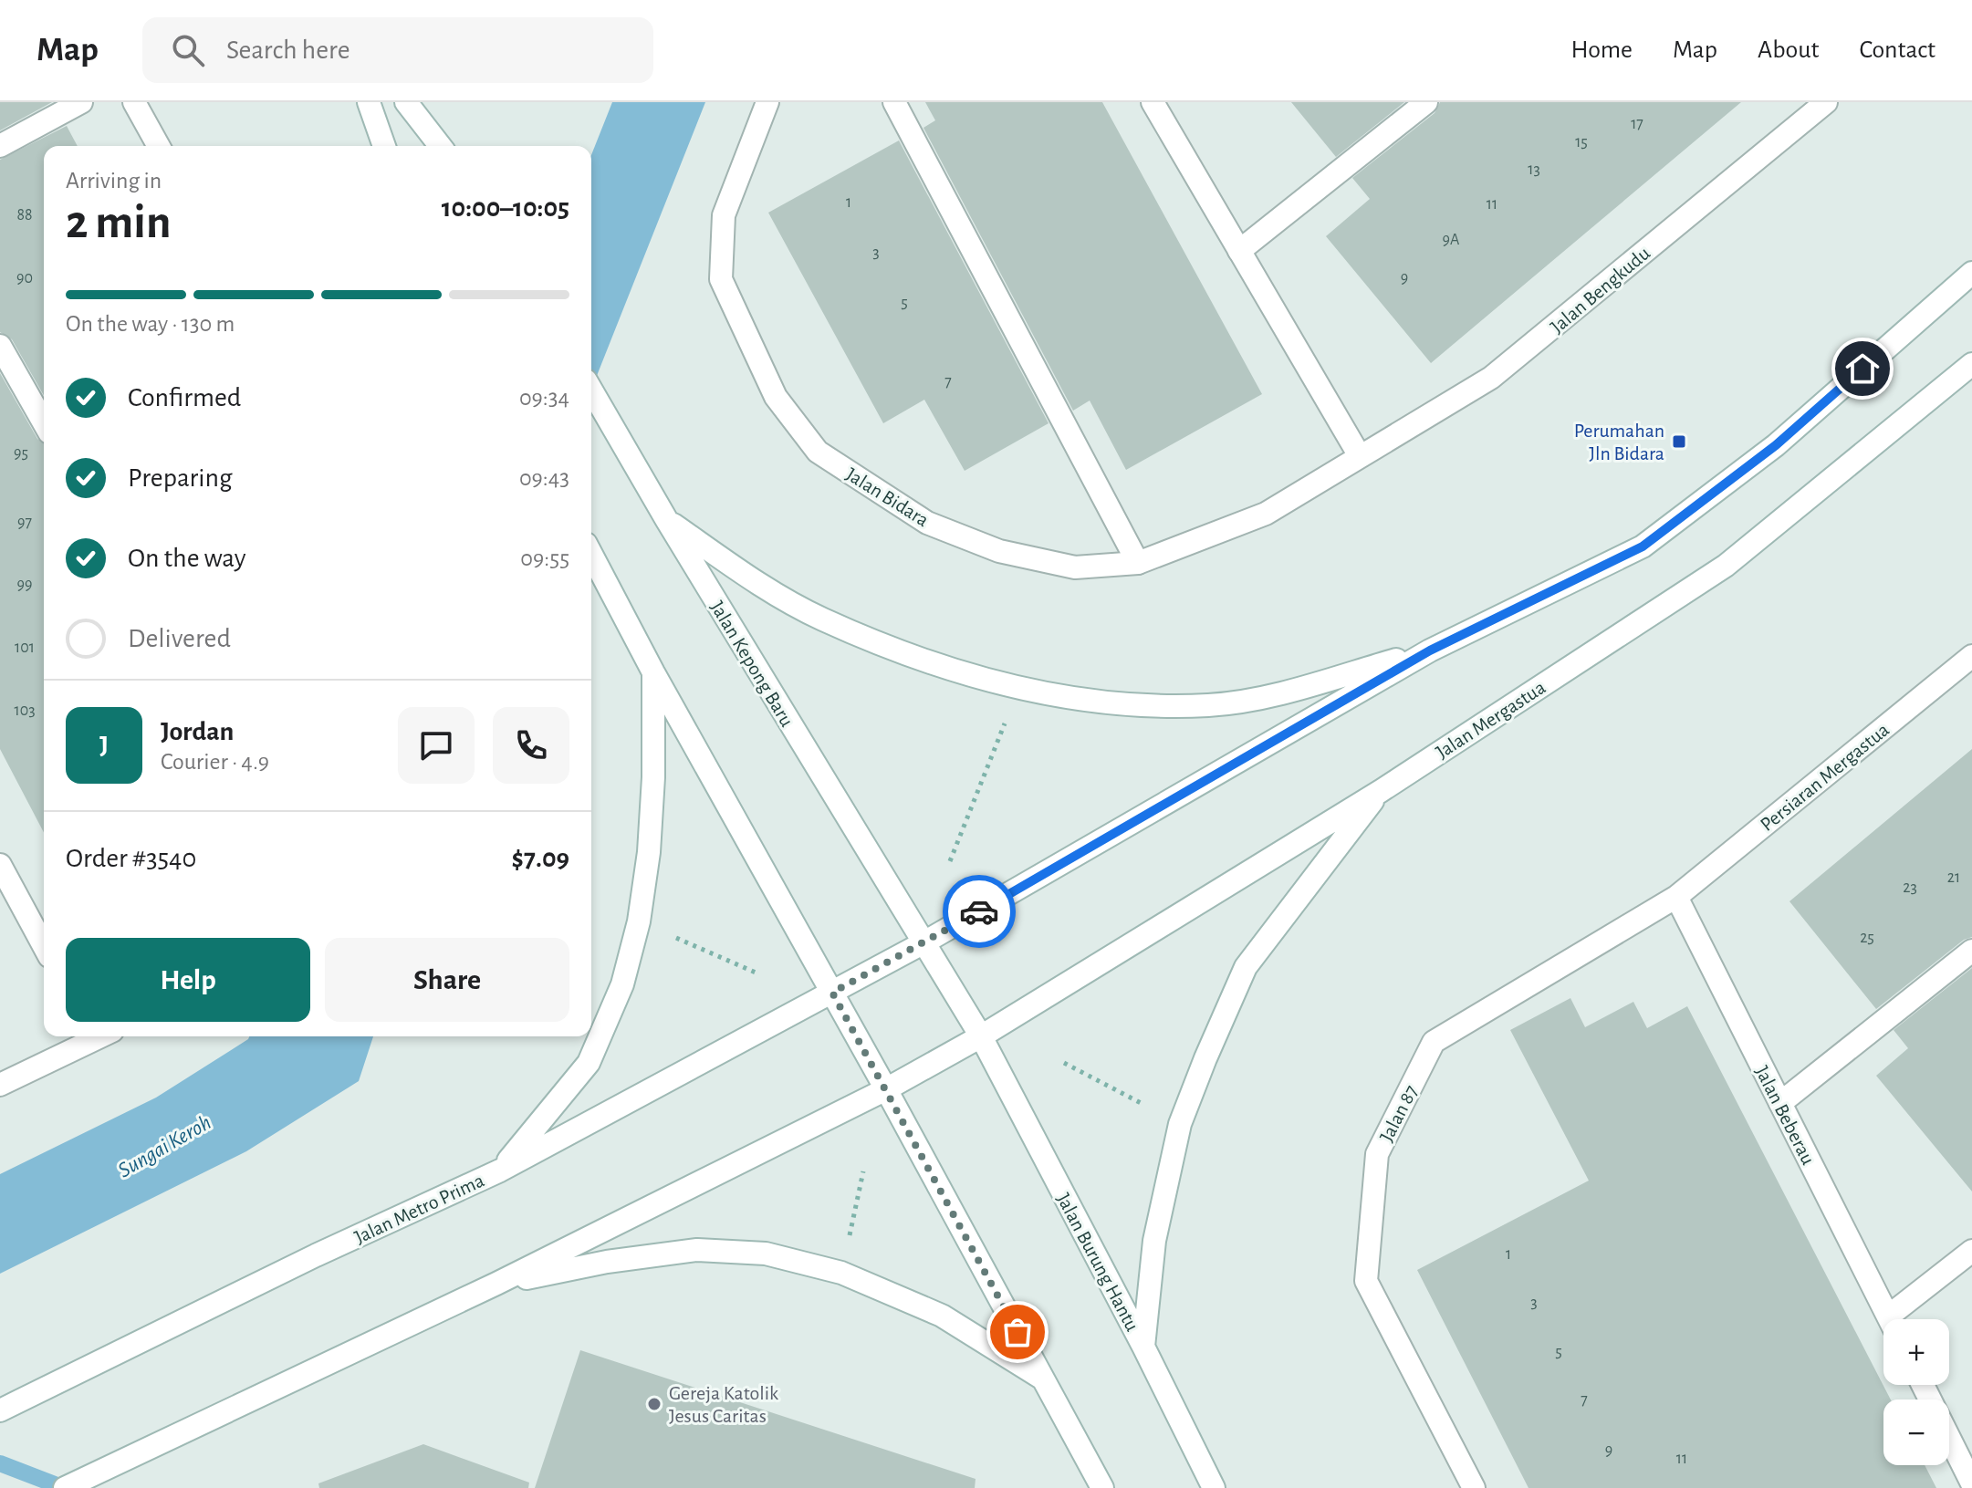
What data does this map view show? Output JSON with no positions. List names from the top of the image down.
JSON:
{
  "streets": {
    "main road": [
      "Jalan Bengkudu",
      "Jalan Bidara",
      "Jalan Kepong Baru",
      "Jalan Mergastua",
      "Persiaran Mergastua",
      "Jalan 87",
      "Jalan Beberau",
      "Jalan Metro Prima",
      "Jalan Burung Hantu"
    ]
  },
  "crossings": [
    ["Jalan Bengkudu", "Jalan Bidara"],
    ["Jalan Kepong Baru", "Jalan Mergastua"],
    ["Jalan Kepong Baru", "Jalan Metro Prima"],
    ["Jalan Kepong Baru", "Jalan Burung Hantu"],
    ["Jalan Mergastua", "Jalan Burung Hantu"],
    ["Persiaran Mergastua", "Jalan 87"],
    ["Persiaran Mergastua", "Jalan Beberau"],
    ["Jalan 87", "Jalan Beberau"]
  ],
  "water": ["Sungai Keroh"],
  "places": {
    "transit": ["Perumahan Jln Bidara"],
    "other": ["Gereja Katolik Jesus Caritas"]
  },
  "house_numbers": [
    "17",
    "15",
    "13",
    "1",
    "11",
    "88",
    "9A",
    "3",
    "90",
    "9",
    "5",
    "7",
    "95",
    "97",
    "99",
    "101",
    "103",
    "21",
    "23",
    "25",
    "1",
    "3",
    "5",
    "7",
    "9",
    "11"
  ],
  "page": {
    "header": "Map",
    "search": "Search here",
    "nav": [
      "Home",
      "Map",
      "About",
      "Contact"
    ],
    "heading": ["2 min", "Arriving in", "10:00–10:05"],
    "panel": [
      "Jordan",
      "Courier · 4.9",
      "Order #3540",
      "$7.09"
    ],
    "bar": "On the way · 130 m",
    "list": [
      ["Confirmed", "09:34"],
      ["Preparing", "09:43"],
      ["On the way", "09:55"],
      "Delivered"
    ],
    "round": "J",
    "buttons": ["Help", "Share"],
    "map_buttons": ["+", "−"]
  }
}
